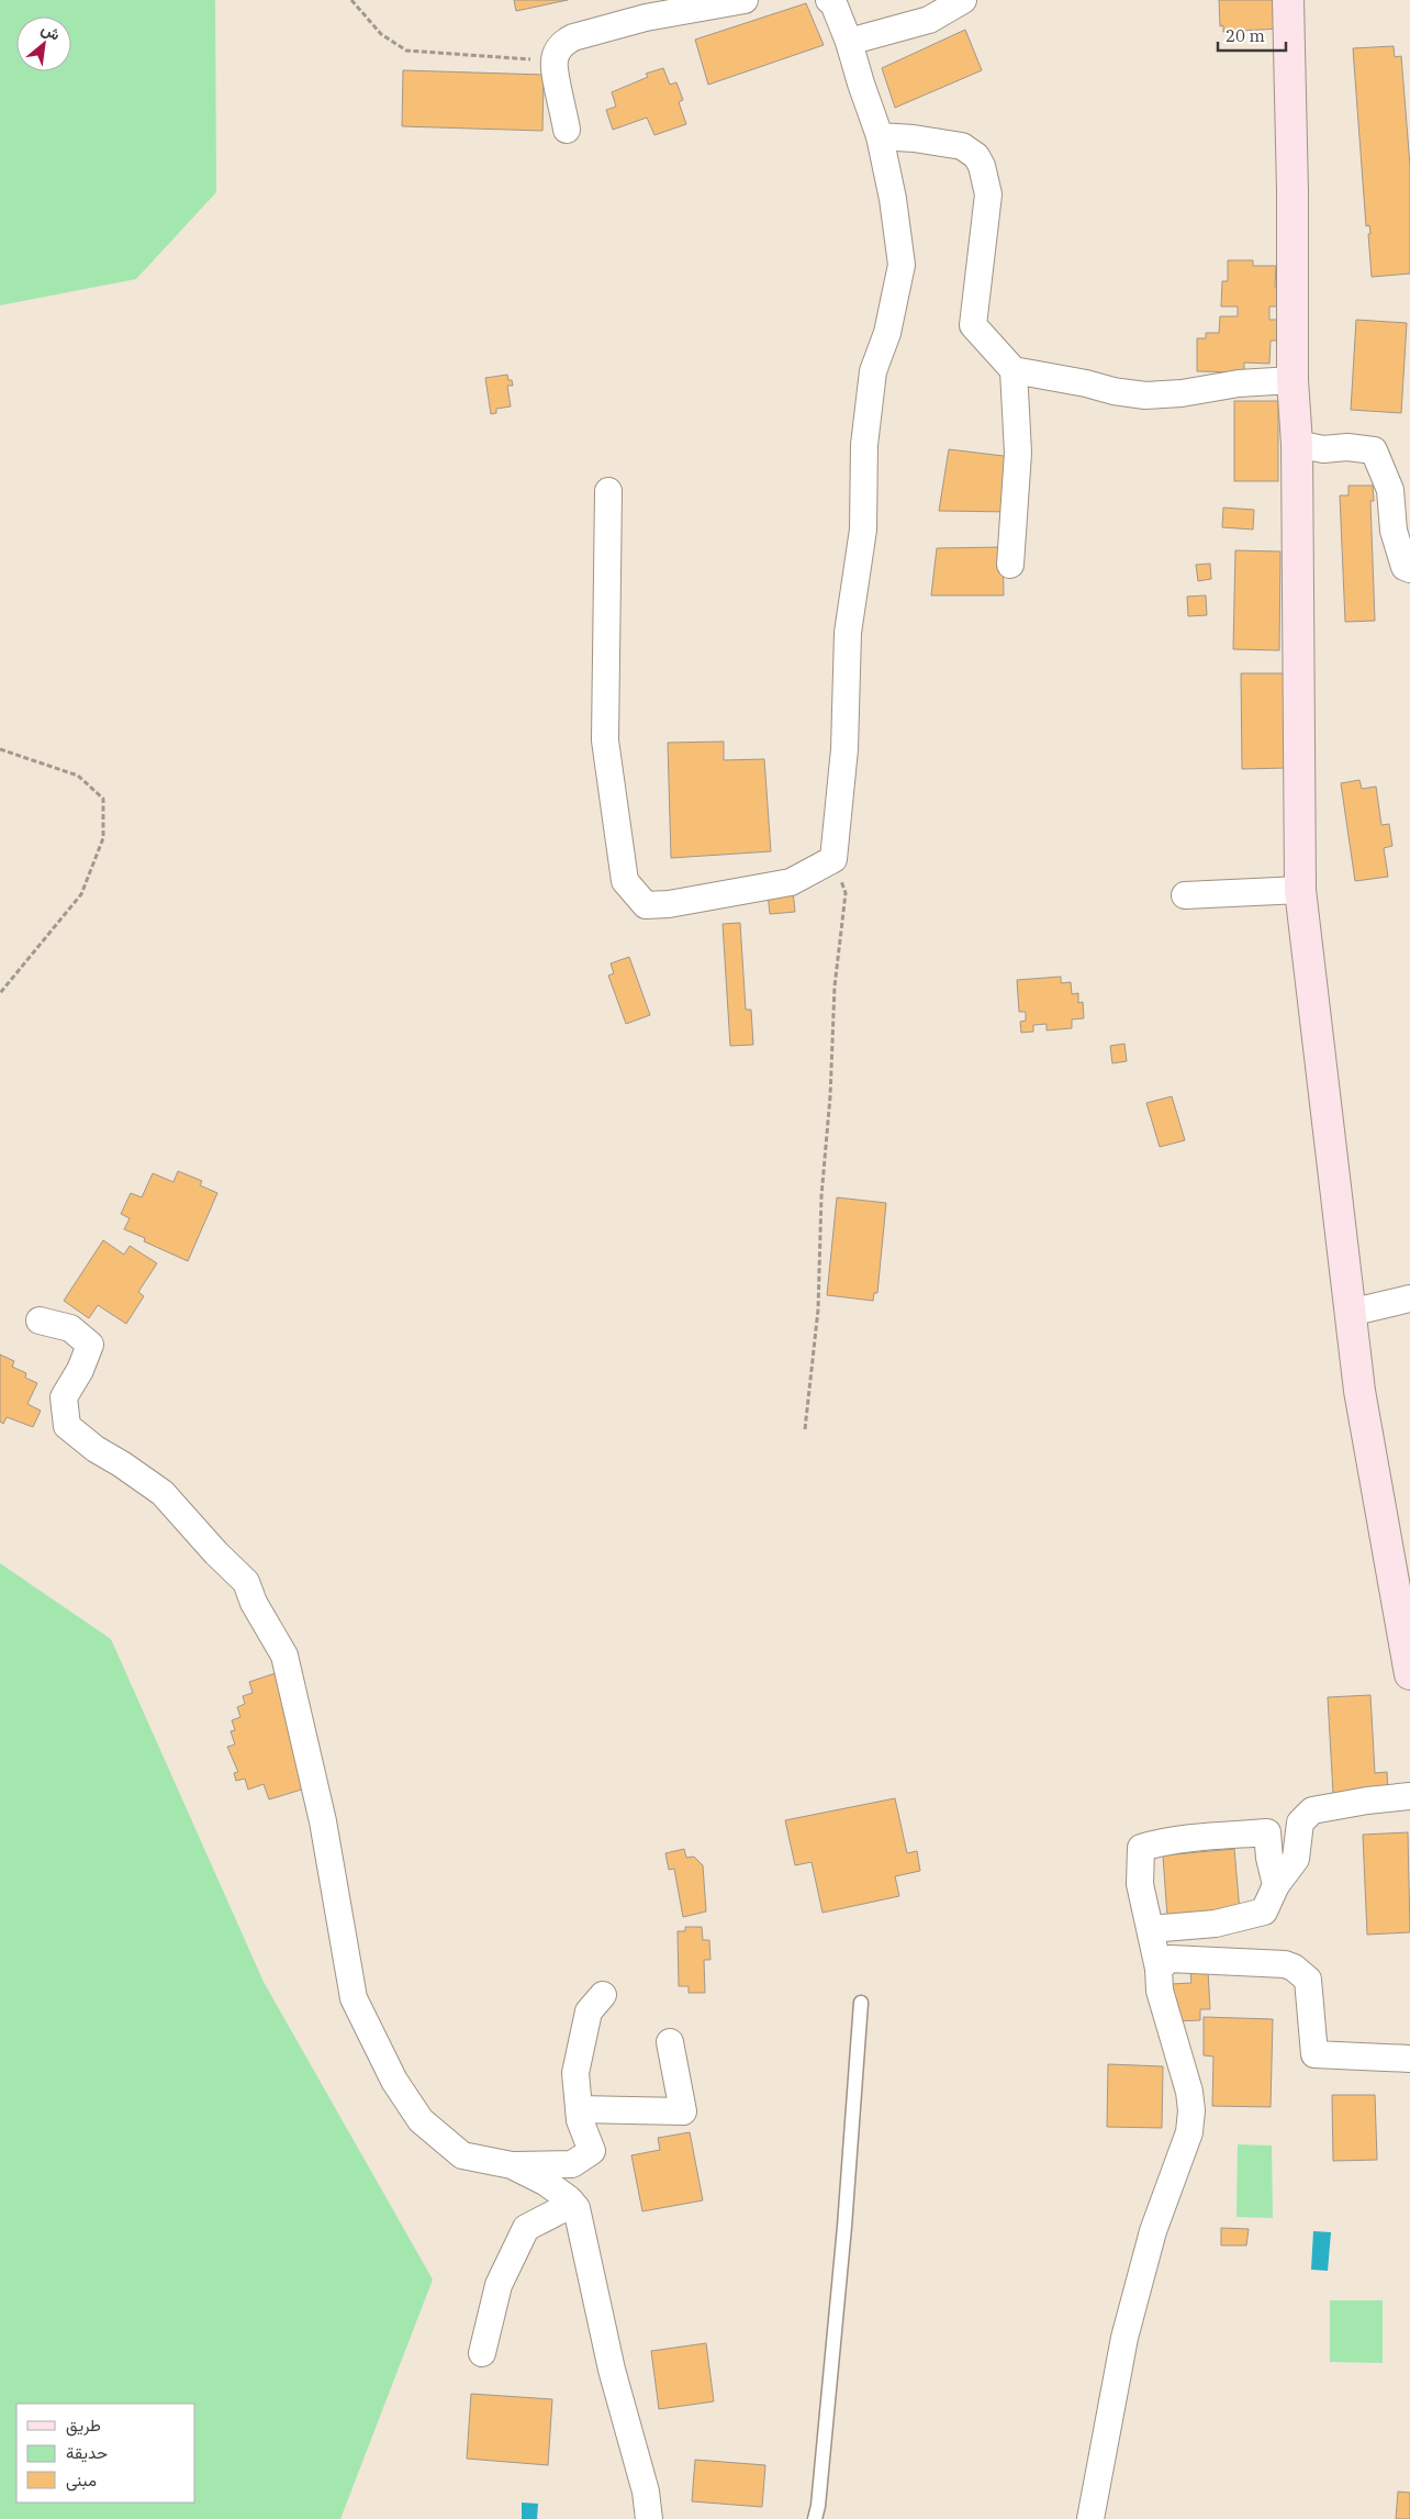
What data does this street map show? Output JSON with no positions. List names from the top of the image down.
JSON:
{
  "legend": ["طريق", "حديقة", "مبنى"],
  "scale_bar": "20 m",
  "north": "top right"
}
